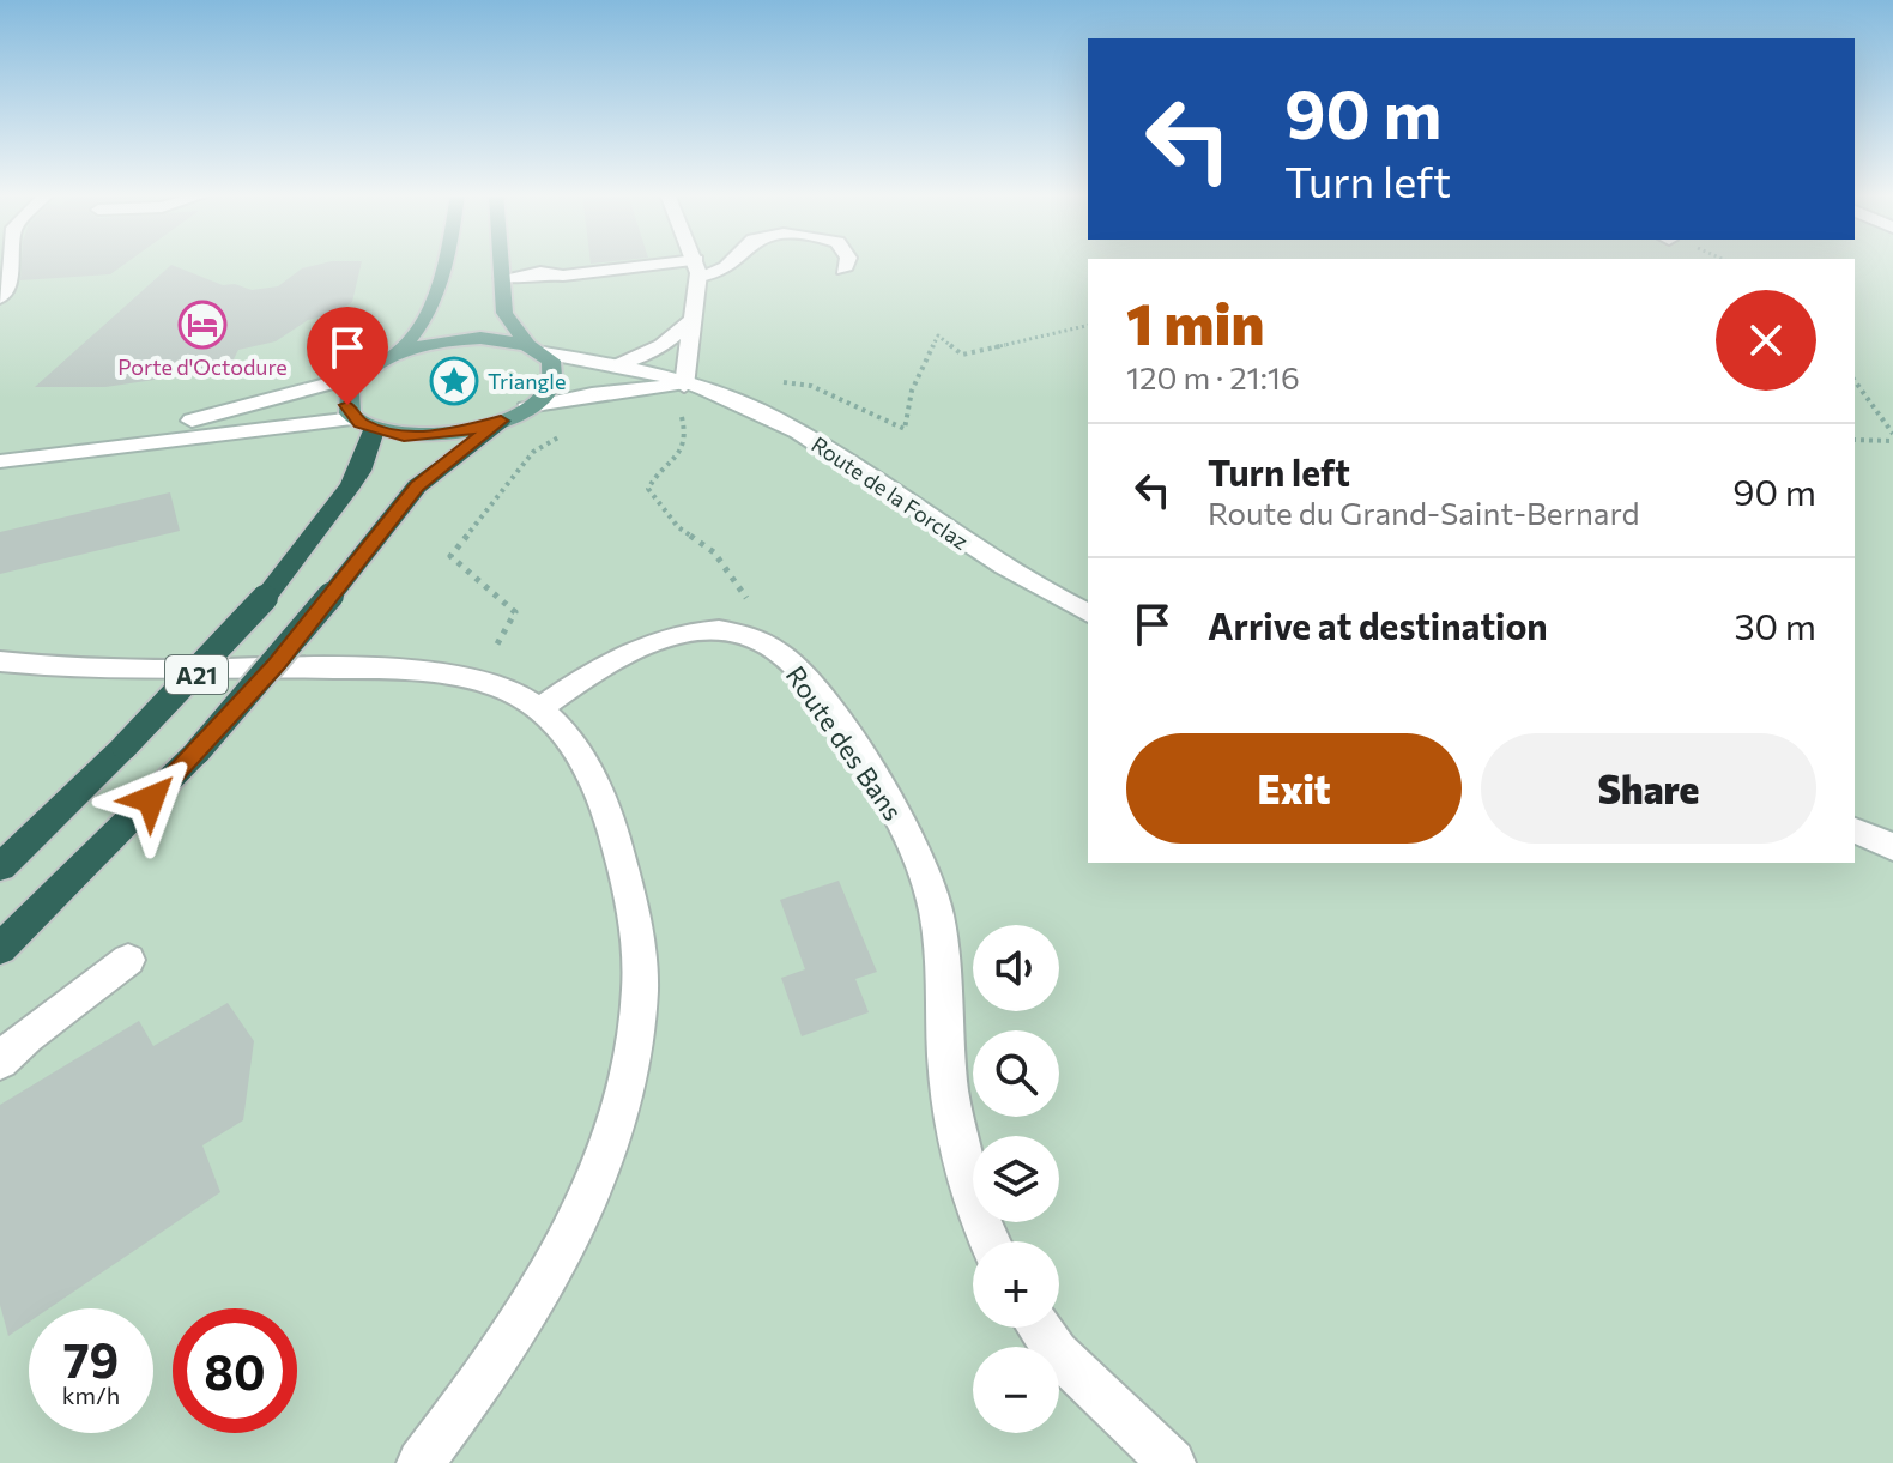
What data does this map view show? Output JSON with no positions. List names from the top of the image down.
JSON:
{
  "streets": {
    "highway": ["A21"],
    "street": ["Route de la Forclaz", "Route des Bans"]
  },
  "places": {
    "hotel": ["Porte d'Octodure"],
    "place": ["Triangle"]
  },
  "page": {
    "turn": ["90 m", "Turn left"],
    "heading": ["1 min", "120 m · 21:16"],
    "list": [
      {
        "name": "Turn left",
        "note": "Route du Grand-Saint-Bernard",
        "value": "90 m"
      },
      {
        "name": "Arrive at destination",
        "value": "30 m"
      }
    ],
    "buttons": ["Exit", "Share"],
    "map_buttons": ["+", "−"],
    "speed": "79 km/h",
    "limit": "80"
  }
}
